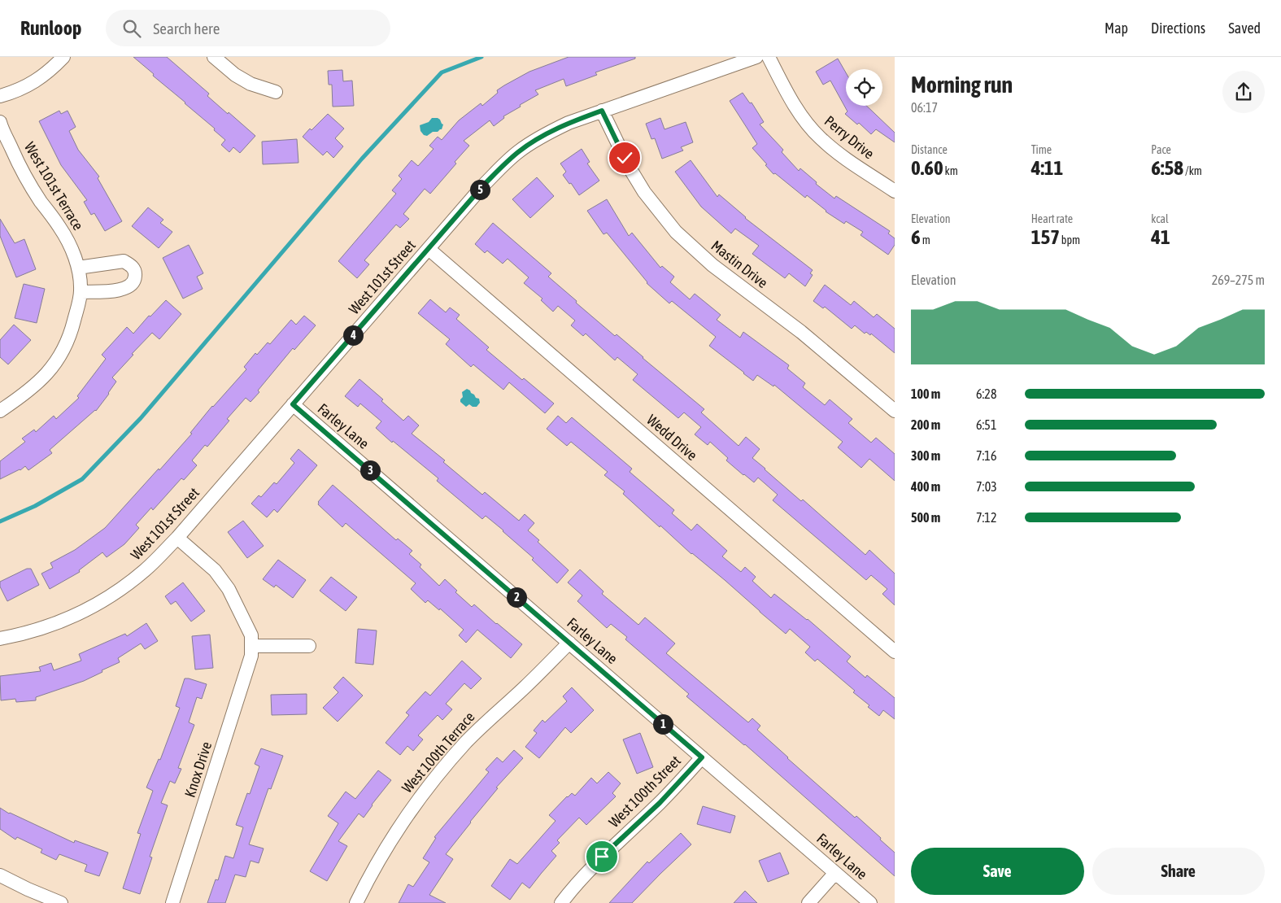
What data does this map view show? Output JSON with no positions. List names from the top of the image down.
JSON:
{
  "streets": {
    "street": [
      "Perry Drive",
      "West 101st Terrace",
      "Mastin Drive",
      "West 101st Street",
      "Farley Lane",
      "Wedd Drive",
      "West 100th Terrace",
      "Knox Drive",
      "West 100th Street"
    ]
  },
  "crossings": [
    ["Mastin Drive", "West 101st Street"],
    ["West 101st Street", "Farley Lane"],
    ["West 101st Street", "Wedd Drive"],
    ["West 101st Street", "Knox Drive"],
    ["Farley Lane", "West 100th Terrace"],
    ["Farley Lane", "West 100th Street"]
  ],
  "page": {
    "header": "Runloop",
    "search": "Search here",
    "nav": ["Map", "Directions", "Saved"],
    "heading": ["Morning run", "06:17"],
    "stats": [
      ["Distance", "0.60 km"],
      ["Time", "4:11"],
      ["Pace", "6:58 /km"],
      ["Elevation", "6 m"],
      ["Heart rate", "157 bpm"],
      ["kcal", "41"]
    ],
    "pins": [
      "5",
      "4",
      "3",
      "2",
      "1"
    ],
    "chart": ["Elevation", "269–275 m"],
    "list": [
      {
        "name": "100 m",
        "note": "6:28"
      },
      {
        "name": "200 m",
        "note": "6:51"
      },
      {
        "name": "300 m",
        "note": "7:16"
      },
      {
        "name": "400 m",
        "note": "7:03"
      },
      {
        "name": "500 m",
        "note": "7:12"
      }
    ],
    "buttons": ["Save", "Share"]
  }
}
